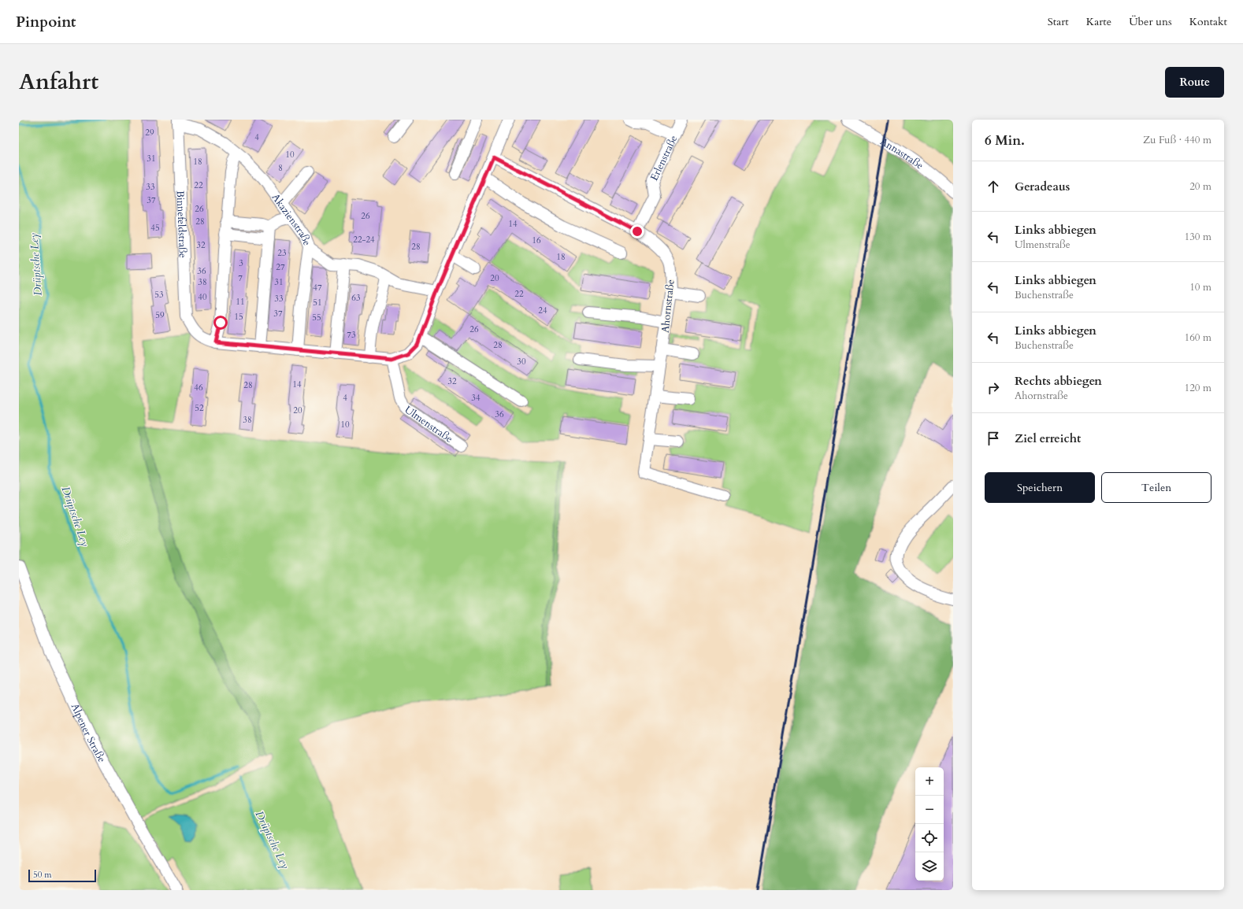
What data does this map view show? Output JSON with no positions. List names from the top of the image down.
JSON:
{
  "streets": {
    "street": [
      "Annastraße",
      "Erlenstraße",
      "Akazienstraße",
      "Binnefeldstraße",
      "Ahornstraße",
      "Ulmenstraße",
      "Alpener Straße"
    ]
  },
  "crossings": [
    ["Erlenstraße", "Ahornstraße"],
    ["Akazienstraße", "Binnefeldstraße"]
  ],
  "water": ["Drüptsche Ley"],
  "house_numbers": [
    "29",
    "4",
    "10",
    "31",
    "18",
    "8",
    "22",
    "33",
    "37",
    "26",
    "26",
    "28",
    "14",
    "45",
    "22-24",
    "16",
    "32",
    "28",
    "23",
    "18",
    "3",
    "27",
    "36",
    "7",
    "20",
    "38",
    "31",
    "47",
    "22",
    "53",
    "40",
    "63",
    "33",
    "11",
    "51",
    "24",
    "37",
    "59",
    "15",
    "55",
    "26",
    "73",
    "28",
    "30",
    "32",
    "14",
    "28",
    "46",
    "4",
    "34",
    "52",
    "20",
    "36",
    "38",
    "10"
  ],
  "scale_bar": "50 m",
  "page": {
    "header": "Pinpoint",
    "nav": [
      "Start",
      "Karte",
      "Über uns",
      "Kontakt"
    ],
    "title": "Anfahrt",
    "buttons": [
      "Route",
      ["Speichern", "Teilen"]
    ],
    "heading": ["6 Min.", "Zu Fuß · 440 m"],
    "list": [
      ["Geradeaus", "20 m"],
      ["Links abbiegen", "Ulmenstraße", "130 m"],
      ["Links abbiegen", "Buchenstraße", "10 m"],
      ["Links abbiegen", "Buchenstraße", "160 m"],
      ["Rechts abbiegen", "Ahornstraße", "120 m"],
      "Ziel erreicht"
    ],
    "map_buttons": ["+", "−"],
    "scale": "50 m"
  }
}
